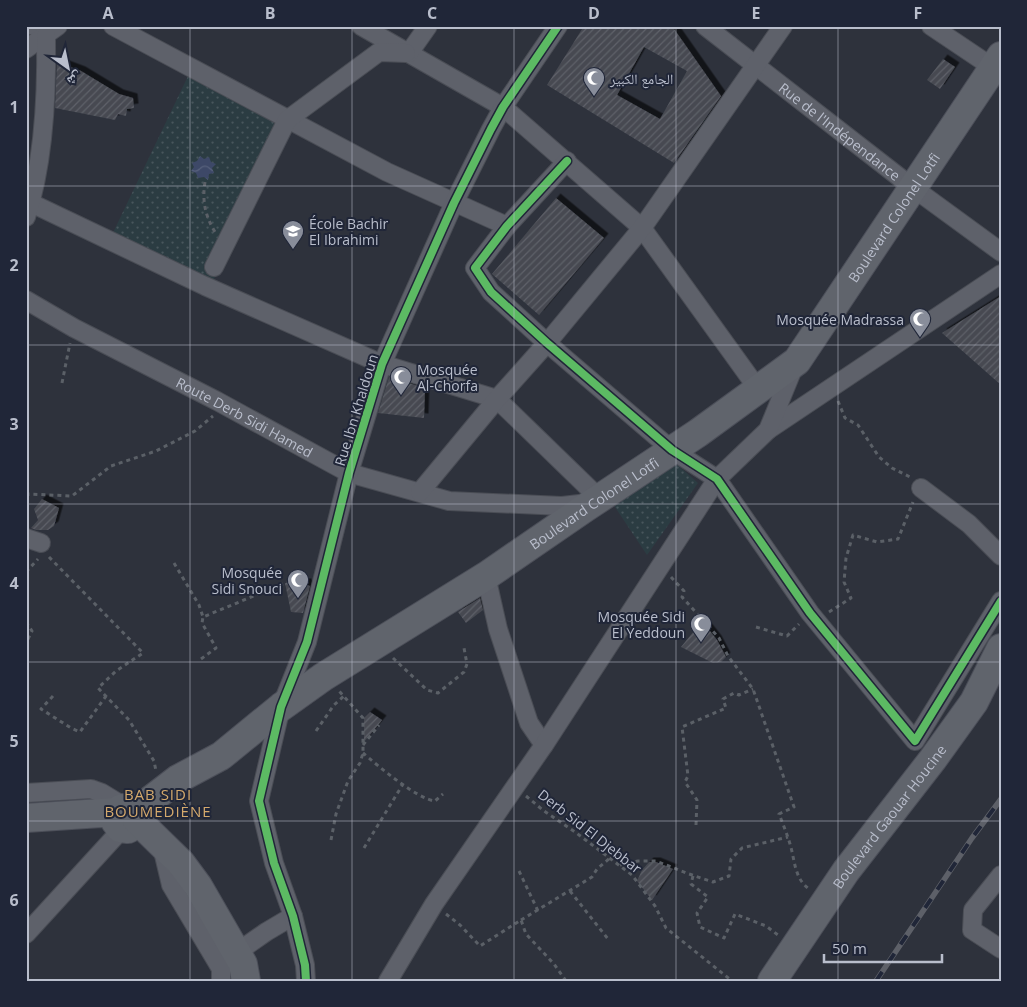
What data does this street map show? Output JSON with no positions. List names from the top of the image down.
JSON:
{
  "streets": {
    "main road": ["Boulevard Colonel Lotfi", "Boulevard Gaouar Houcine"],
    "street": ["Rue de l'Indépendance", "Rue Ibn Khaldoun", "Route Derb Sidi Hamed"],
    "path": ["Derb Sid El Djebbar"]
  },
  "crossings": [
    ["Rue de l'Indépendance", "Boulevard Colonel Lotfi"],
    ["Boulevard Colonel Lotfi", "Rue Ibn Khaldoun"],
    ["Boulevard Colonel Lotfi", "Route Derb Sidi Hamed"],
    ["Rue Ibn Khaldoun", "Route Derb Sidi Hamed"]
  ],
  "districts": ["BAB SIDI BOUMEDIÈNE"],
  "places": {
    "mosque": [
      "الجامع الكبير",
      "Mosquée Madrassa",
      "Mosquée Al-Chorfa",
      "Mosquée Sidi Snouci",
      "Mosquée Sidi El Yeddoun"
    ],
    "school or university": ["École Bachir El Ibrahimi"]
  },
  "scale_bar": "50 m",
  "north": "bottom right",
  "grid": {
    "columns": [
      "A",
      "B",
      "C",
      "D",
      "E",
      "F"
    ],
    "rows": [
      "1",
      "2",
      "3",
      "4",
      "5",
      "6"
    ]
  }
}
